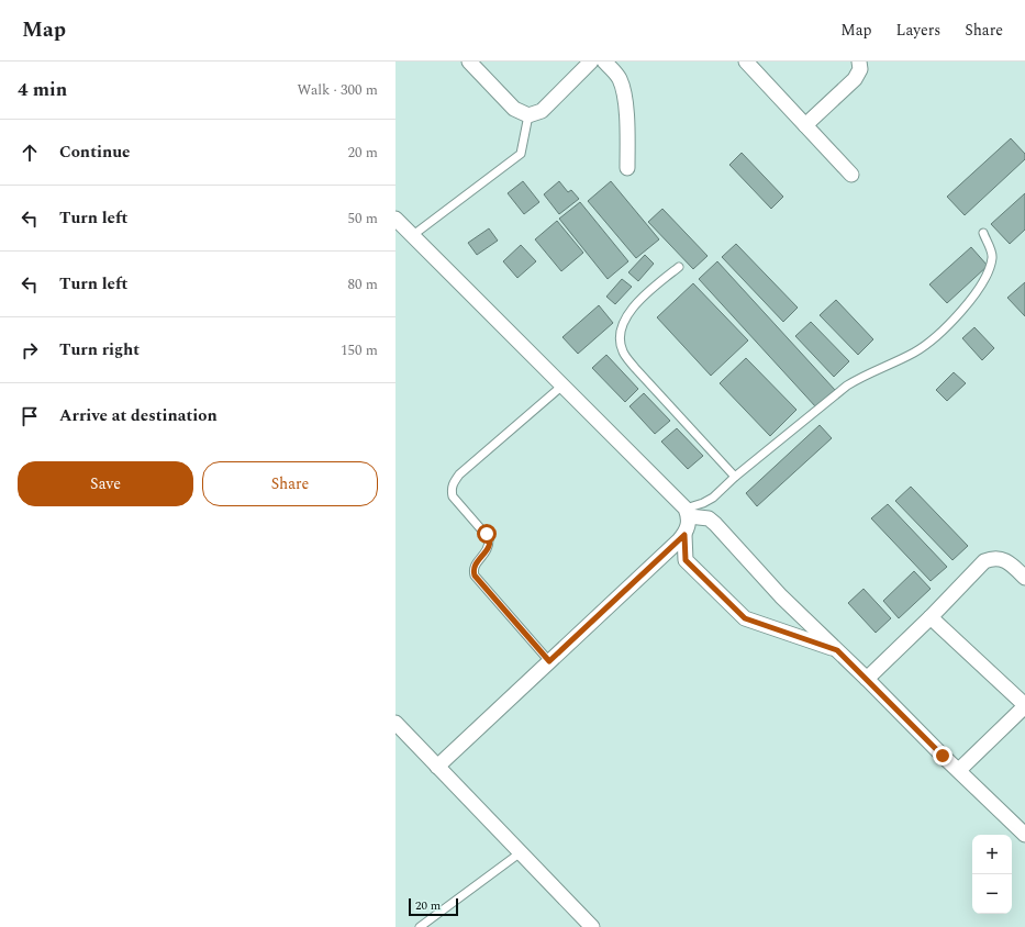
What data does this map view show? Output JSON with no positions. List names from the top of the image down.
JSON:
{
  "scale_bar": "20 m",
  "page": {
    "header": "Map",
    "nav": ["Map", "Layers", "Share"],
    "heading": ["4 min", "Walk · 300 m"],
    "list": [
      ["Continue", "20 m"],
      ["Turn left", "50 m"],
      ["Turn left", "80 m"],
      ["Turn right", "150 m"],
      "Arrive at destination"
    ],
    "buttons": ["Save", "Share"],
    "map_buttons": ["+", "−"],
    "scale": "20 m"
  }
}
